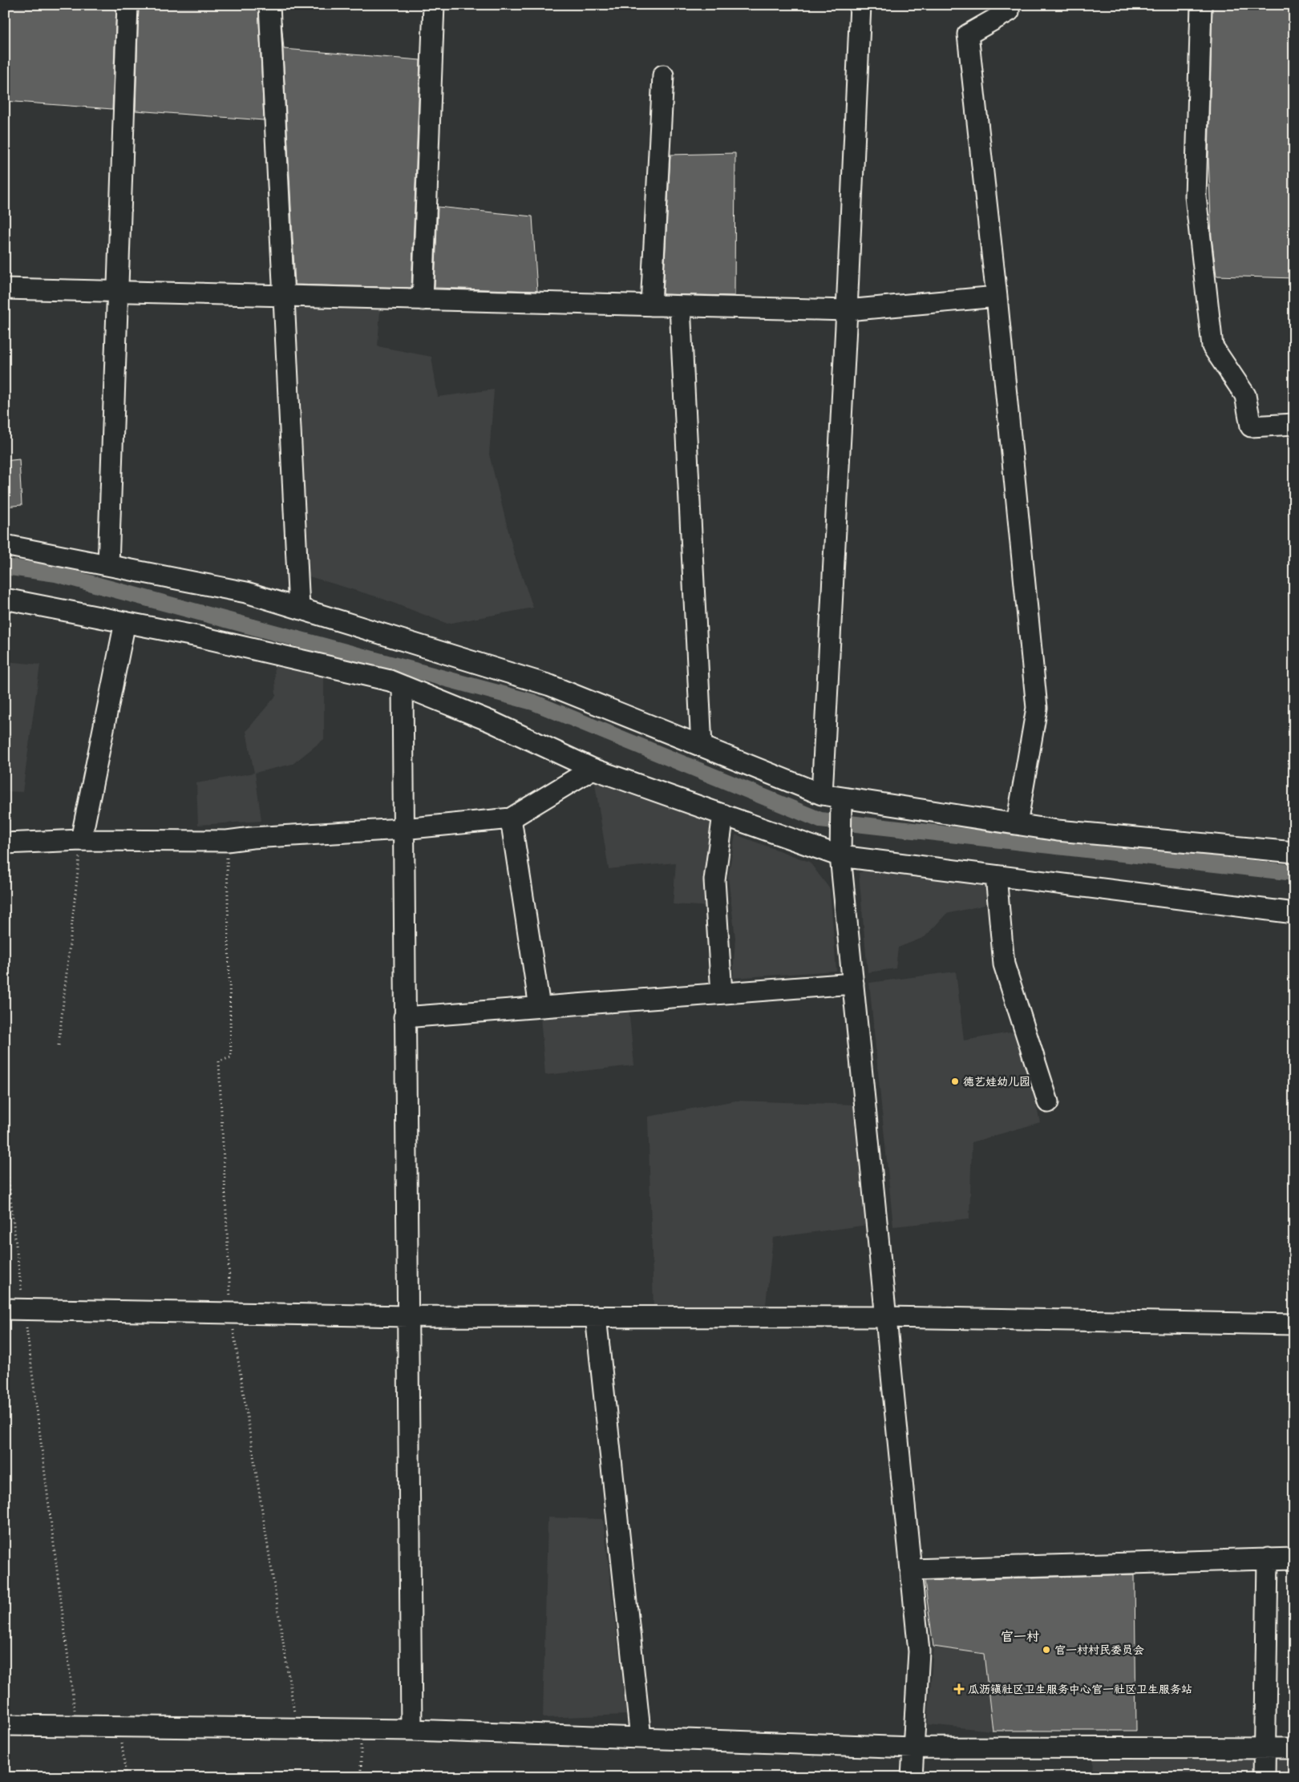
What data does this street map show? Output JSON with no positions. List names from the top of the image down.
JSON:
{
  "districts": ["官一村"],
  "places": {
    "other": ["德艺娃幼儿园", "官一村村民委员会"],
    "health": ["瓜沥镇社区卫生服务中心官一社区卫生服务站"]
  }
}
